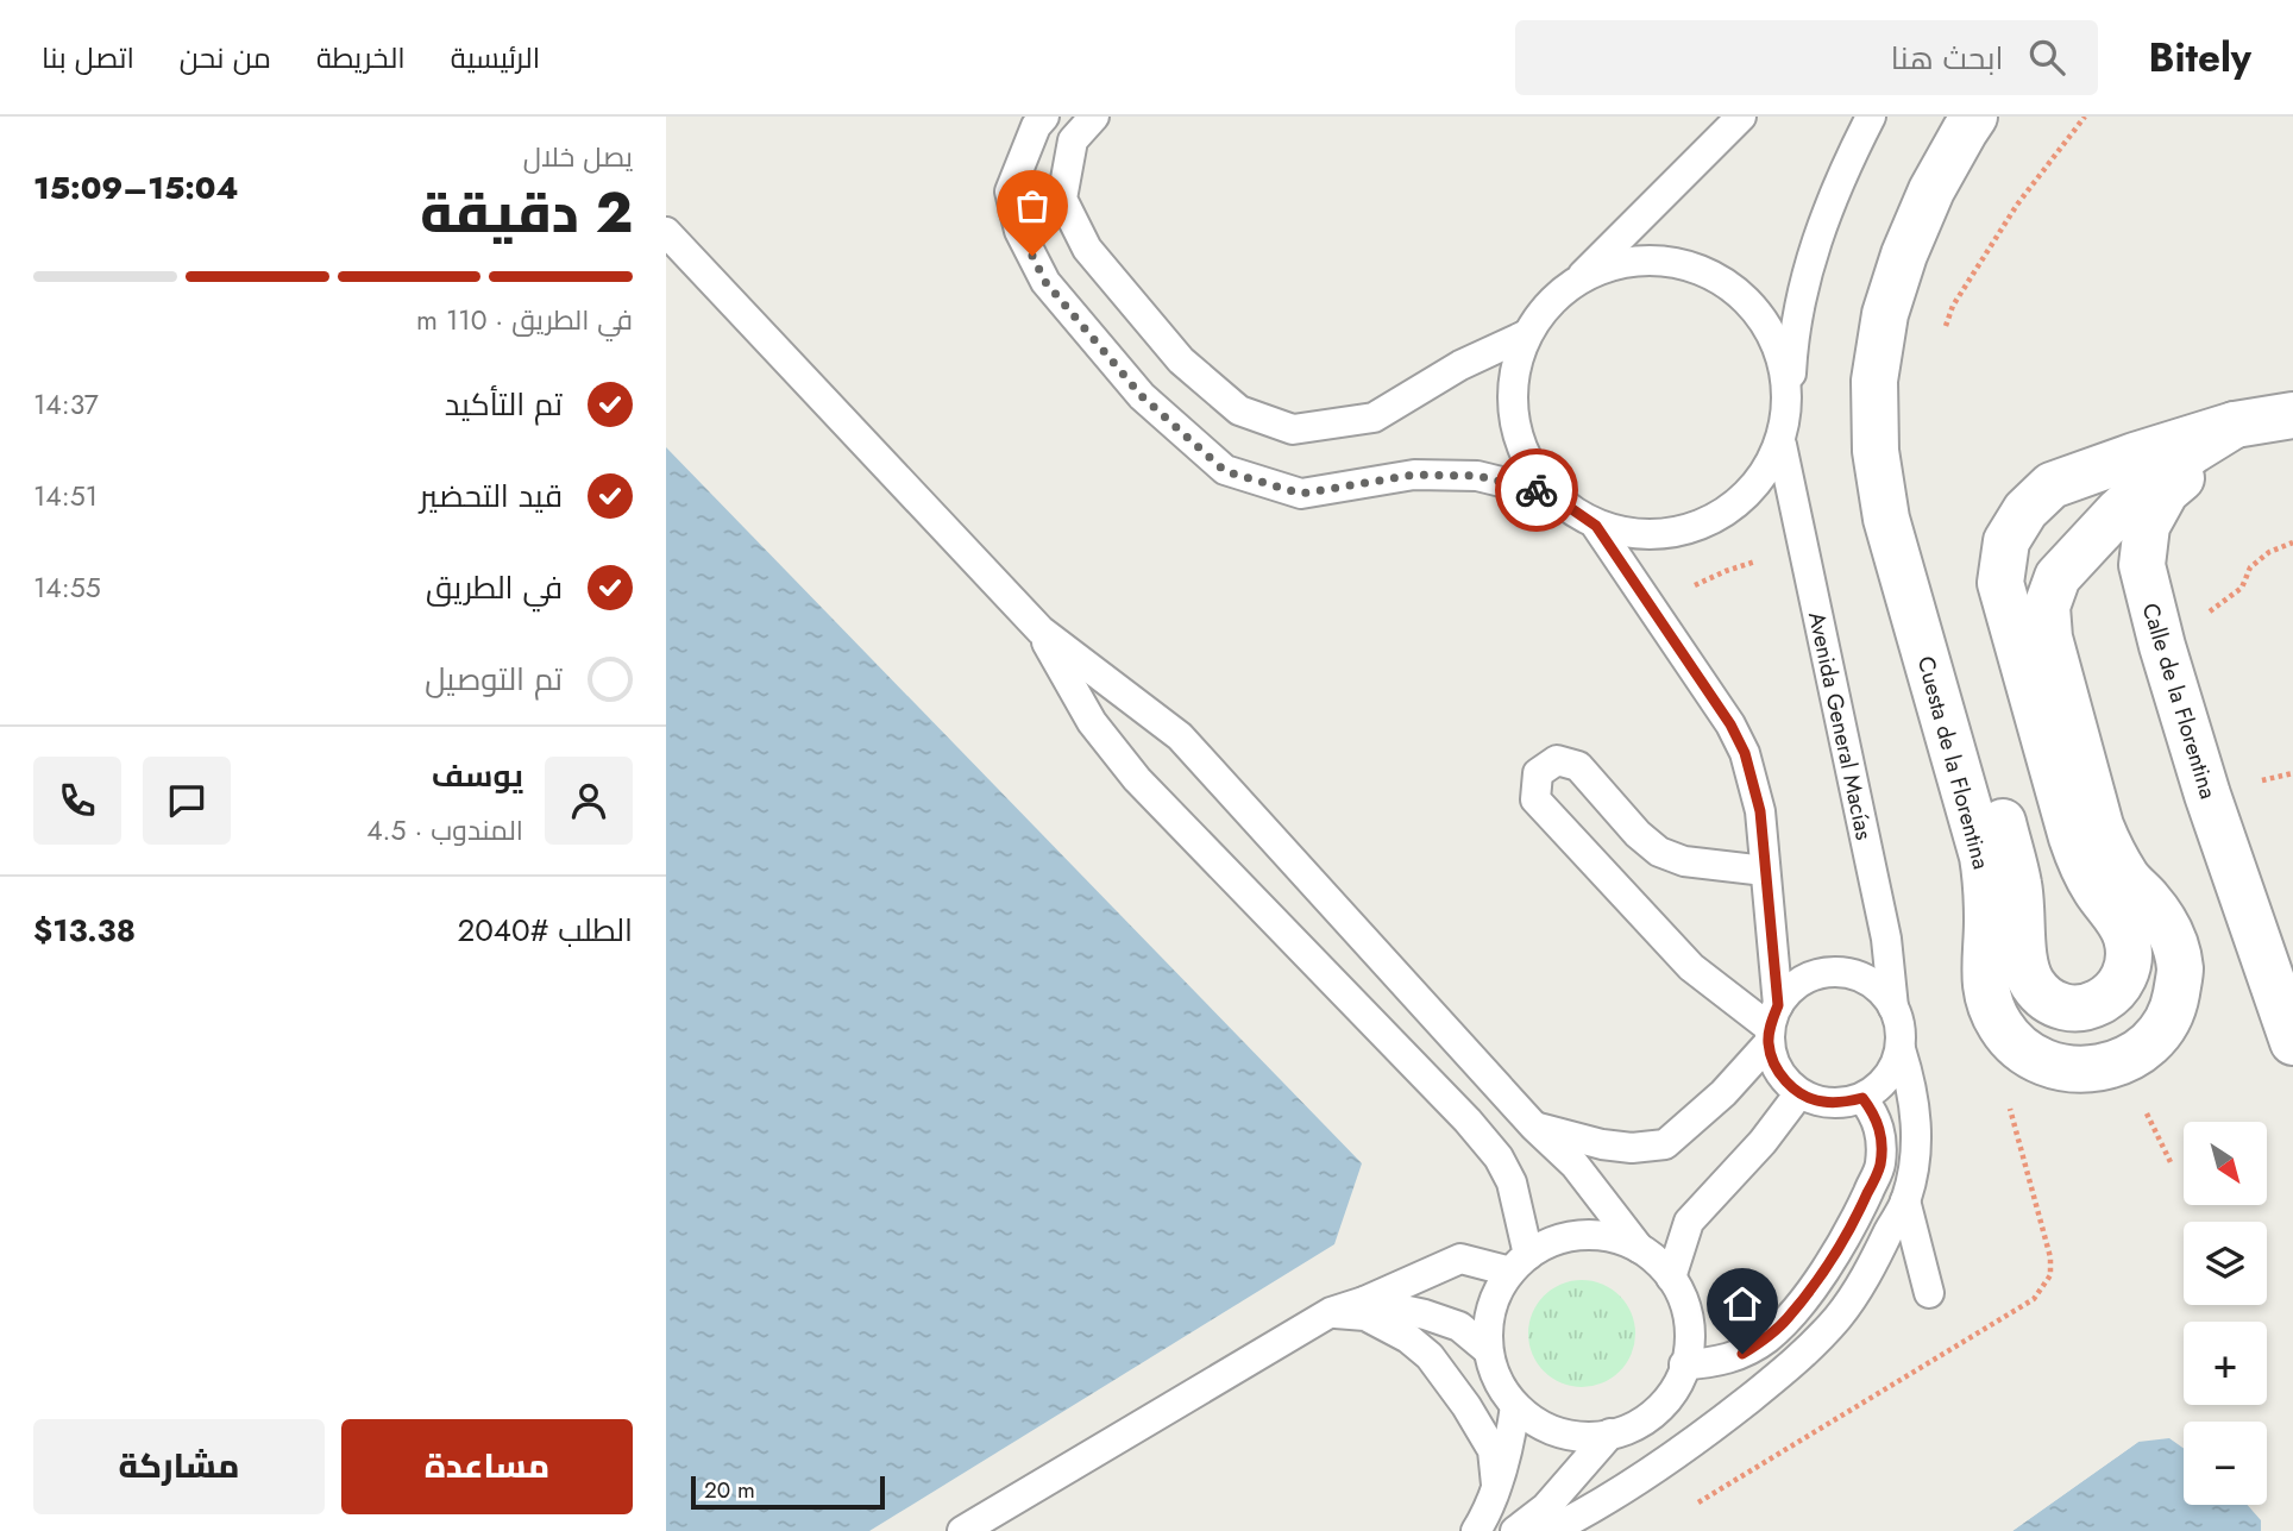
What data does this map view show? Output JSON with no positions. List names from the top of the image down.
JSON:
{
  "streets": {
    "street": ["Calle de la Florentina", "Cuesta de la Florentina"],
    "lane": ["Avenida General Macías"]
  },
  "scale_bar": "20 m",
  "north": "bottom right",
  "page": {
    "header": "Bitely",
    "search": "ابحث هنا",
    "nav": [
      "الرئيسية",
      "الخريطة",
      "من نحن",
      "اتصل بنا"
    ],
    "heading": ["2 دقيقة", "يصل خلال", "15:04–15:09"],
    "panel": [
      "يوسف",
      "المندوب · 4.5",
      "الطلب #2040",
      "$13.38"
    ],
    "bar": "في الطريق · 110 m",
    "list": [
      ["تم التأكيد", "14:37"],
      ["قيد التحضير", "14:51"],
      ["في الطريق", "14:55"],
      "تم التوصيل"
    ],
    "map_buttons": ["+", "−"],
    "buttons": ["مساعدة", "مشاركة"],
    "scale": "20 m"
  }
}
